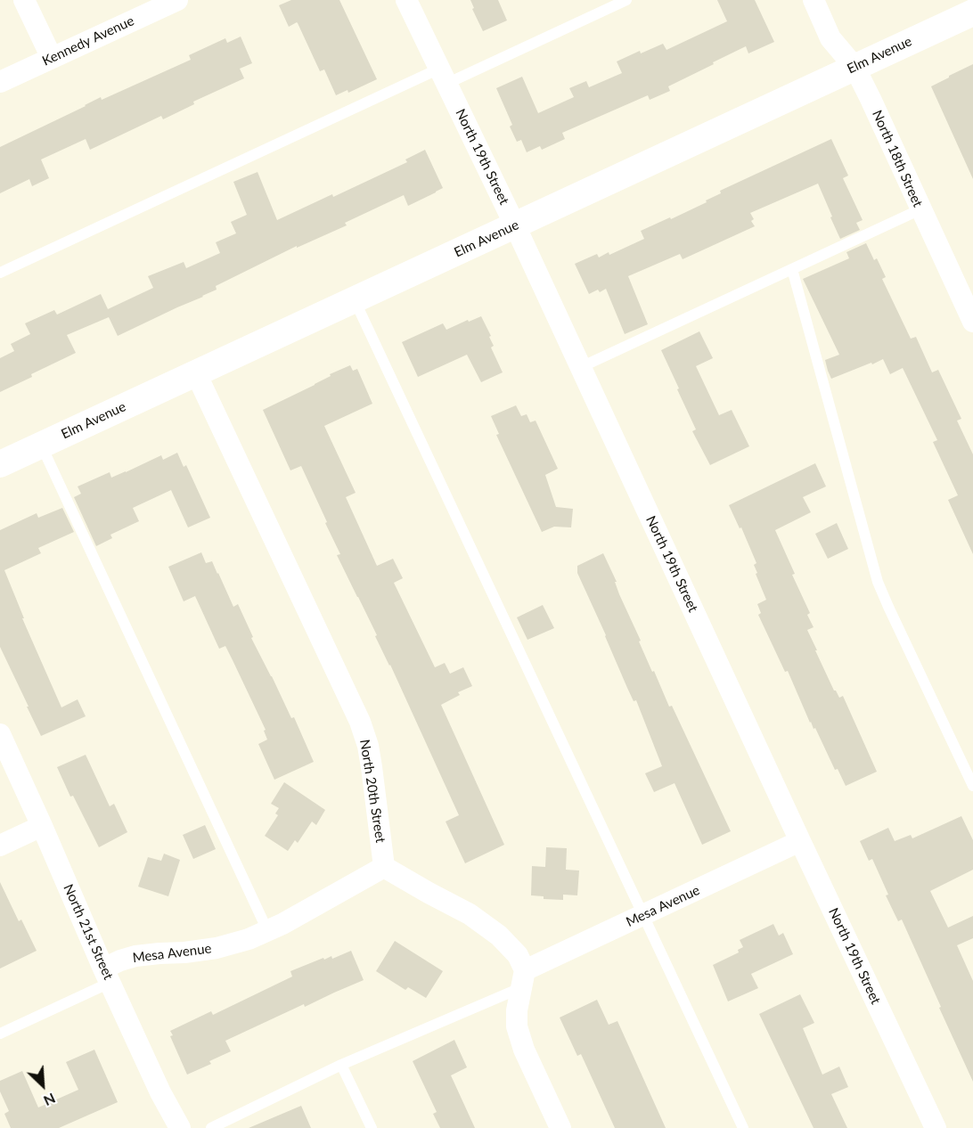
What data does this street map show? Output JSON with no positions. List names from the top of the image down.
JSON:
{
  "streets": {
    "street": [
      "Kennedy Avenue",
      "Elm Avenue",
      "North 19th Street",
      "North 18th Street",
      "North 20th Street",
      "Mesa Avenue",
      "North 21st Street"
    ]
  },
  "crossings": [
    ["Elm Avenue", "North 19th Street"],
    ["Elm Avenue", "North 18th Street"],
    ["Elm Avenue", "North 20th Street"],
    ["North 19th Street", "Mesa Avenue"],
    ["North 20th Street", "Mesa Avenue"],
    ["Mesa Avenue", "North 21st Street"]
  ],
  "north": "bottom right"
}
